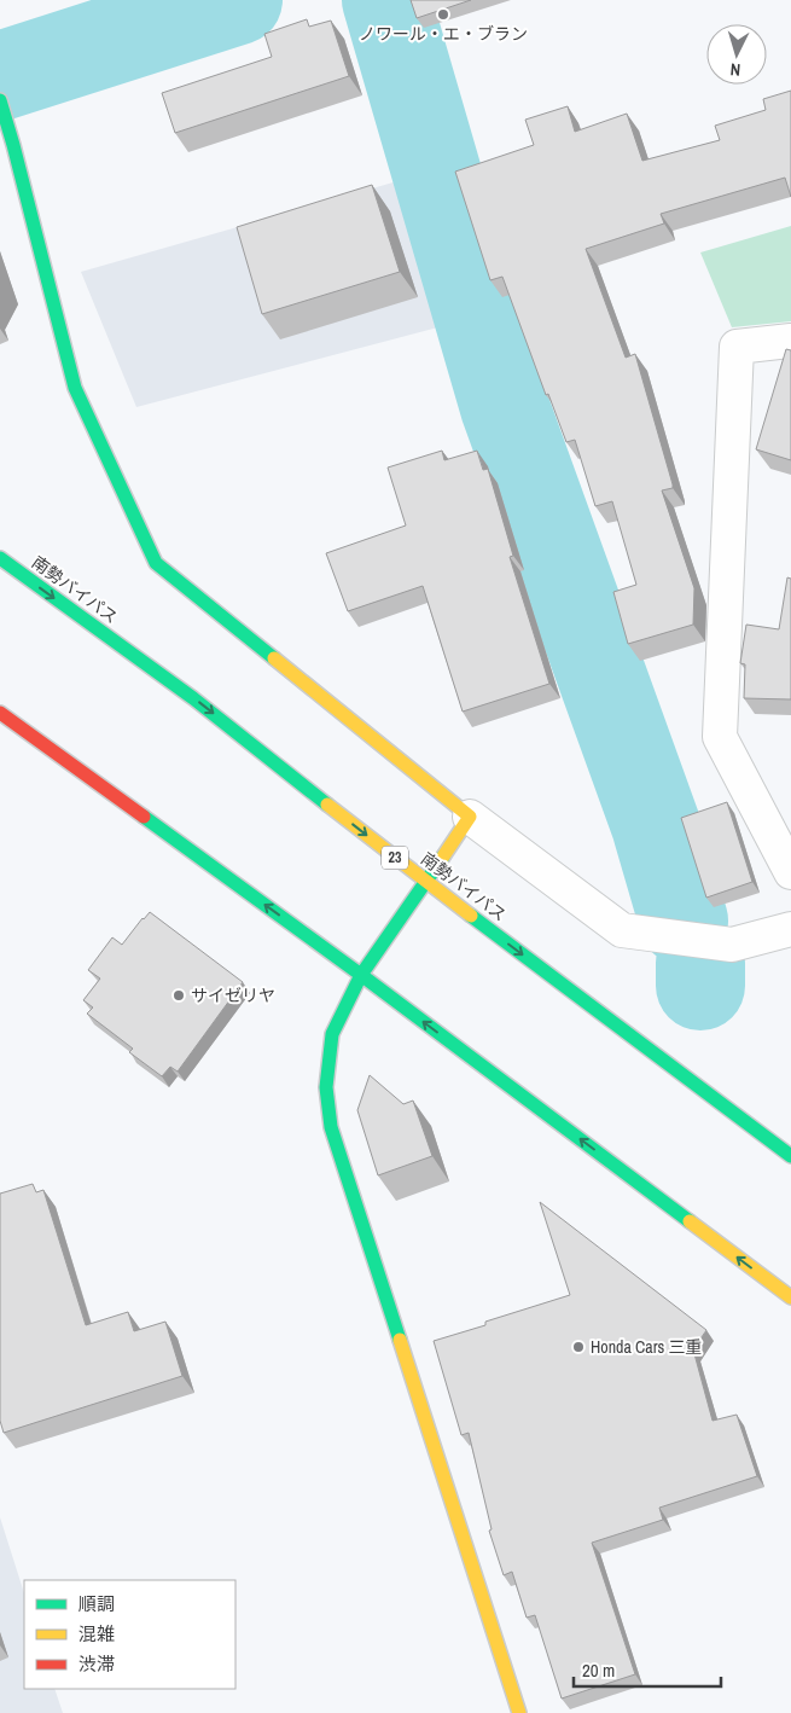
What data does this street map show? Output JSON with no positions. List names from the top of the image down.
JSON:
{
  "streets": {
    "main road": ["南勢バイパス", "23"]
  },
  "places": ["ノワール・エ・ブラン", "サイゼリヤ", "Honda Cars 三重"],
  "legend": ["順調", "混雑", "渋滞"],
  "scale_bar": "20 m",
  "north": "bottom"
}
